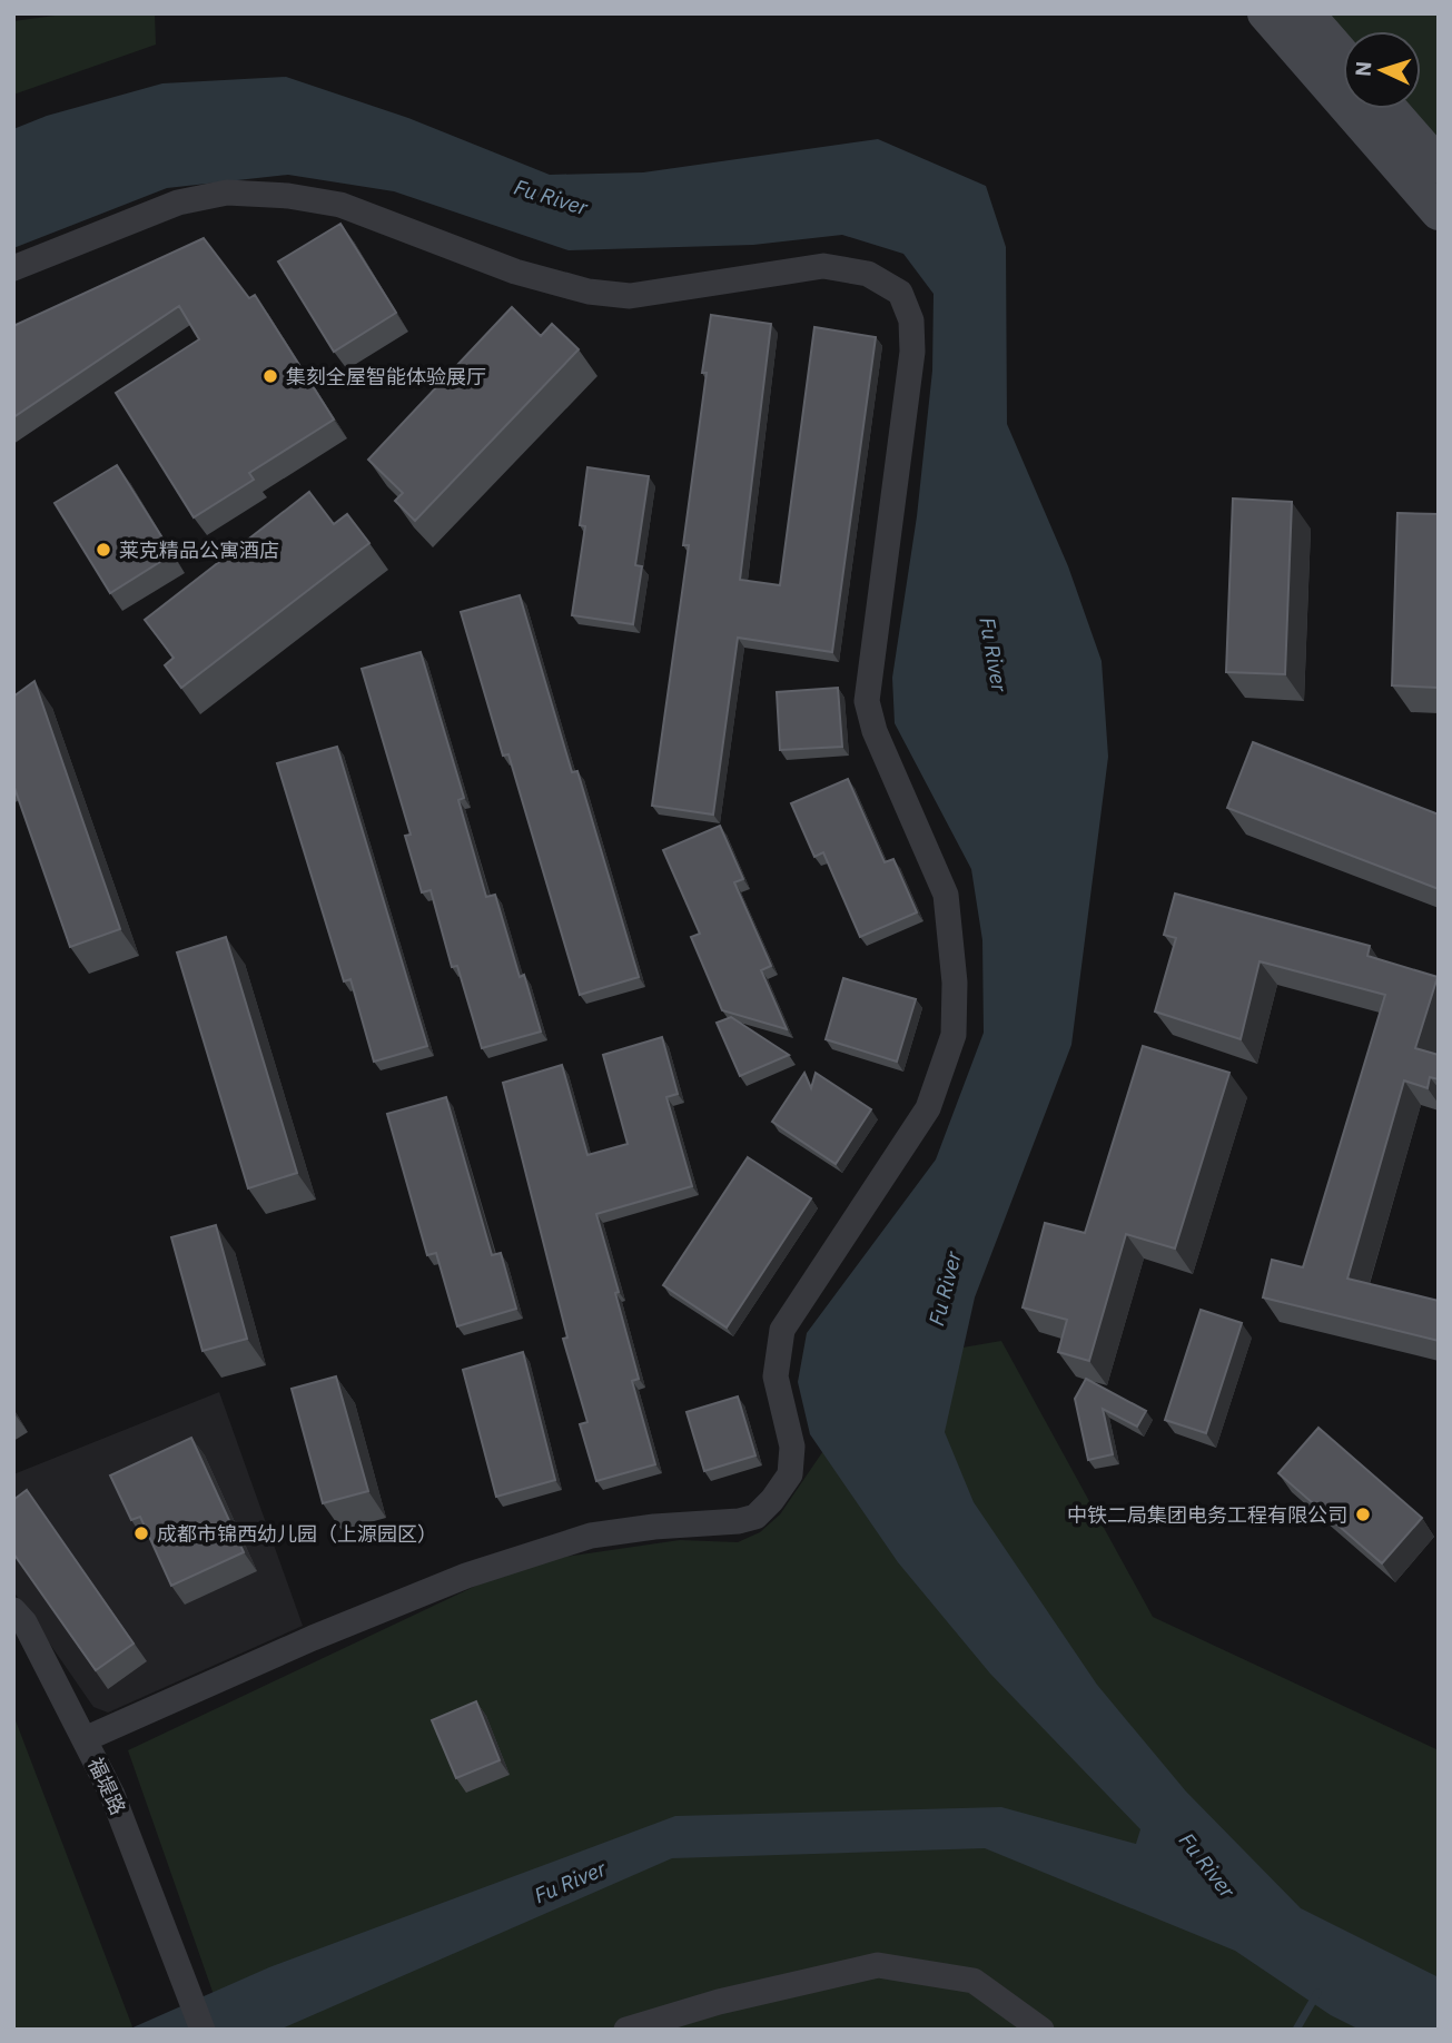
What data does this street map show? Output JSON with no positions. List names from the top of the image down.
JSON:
{
  "streets": {
    "street": ["福堤路"]
  },
  "water": ["Fu River"],
  "places": [
    "集刻全屋智能体验展厅",
    "莱克精品公寓酒店",
    "中铁二局集团电务工程有限公司",
    "成都市锦西幼儿园（上源园区）"
  ],
  "north": "left"
}
